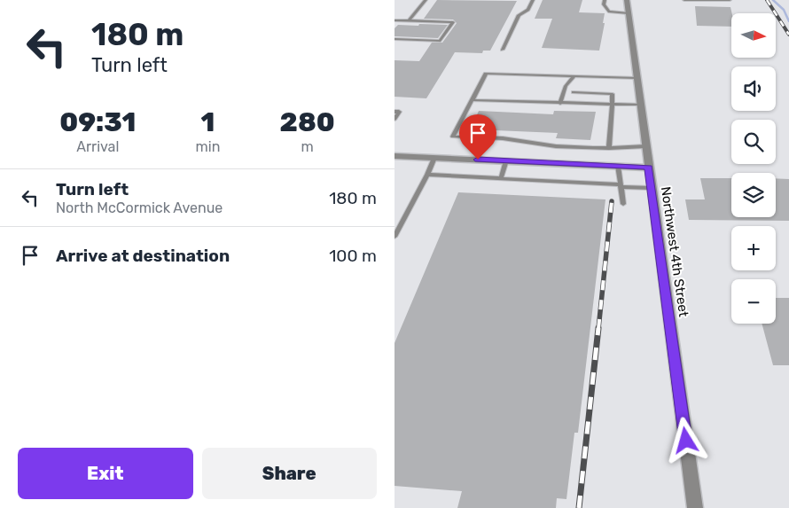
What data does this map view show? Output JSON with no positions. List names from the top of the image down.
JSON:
{
  "streets": {
    "street": ["Northwest 4th Street"]
  },
  "north": "right",
  "page": {
    "turn": ["180 m", "Turn left"],
    "map_buttons": ["+", "−"],
    "eta": [
      "09:31",
      "Arrival",
      "1",
      "min",
      "280",
      "m"
    ],
    "list": [
      {
        "name": "Turn left",
        "note": "North McCormick Avenue",
        "value": "180 m"
      },
      {
        "name": "Arrive at destination",
        "value": "100 m"
      }
    ],
    "buttons": ["Exit", "Share"]
  }
}
